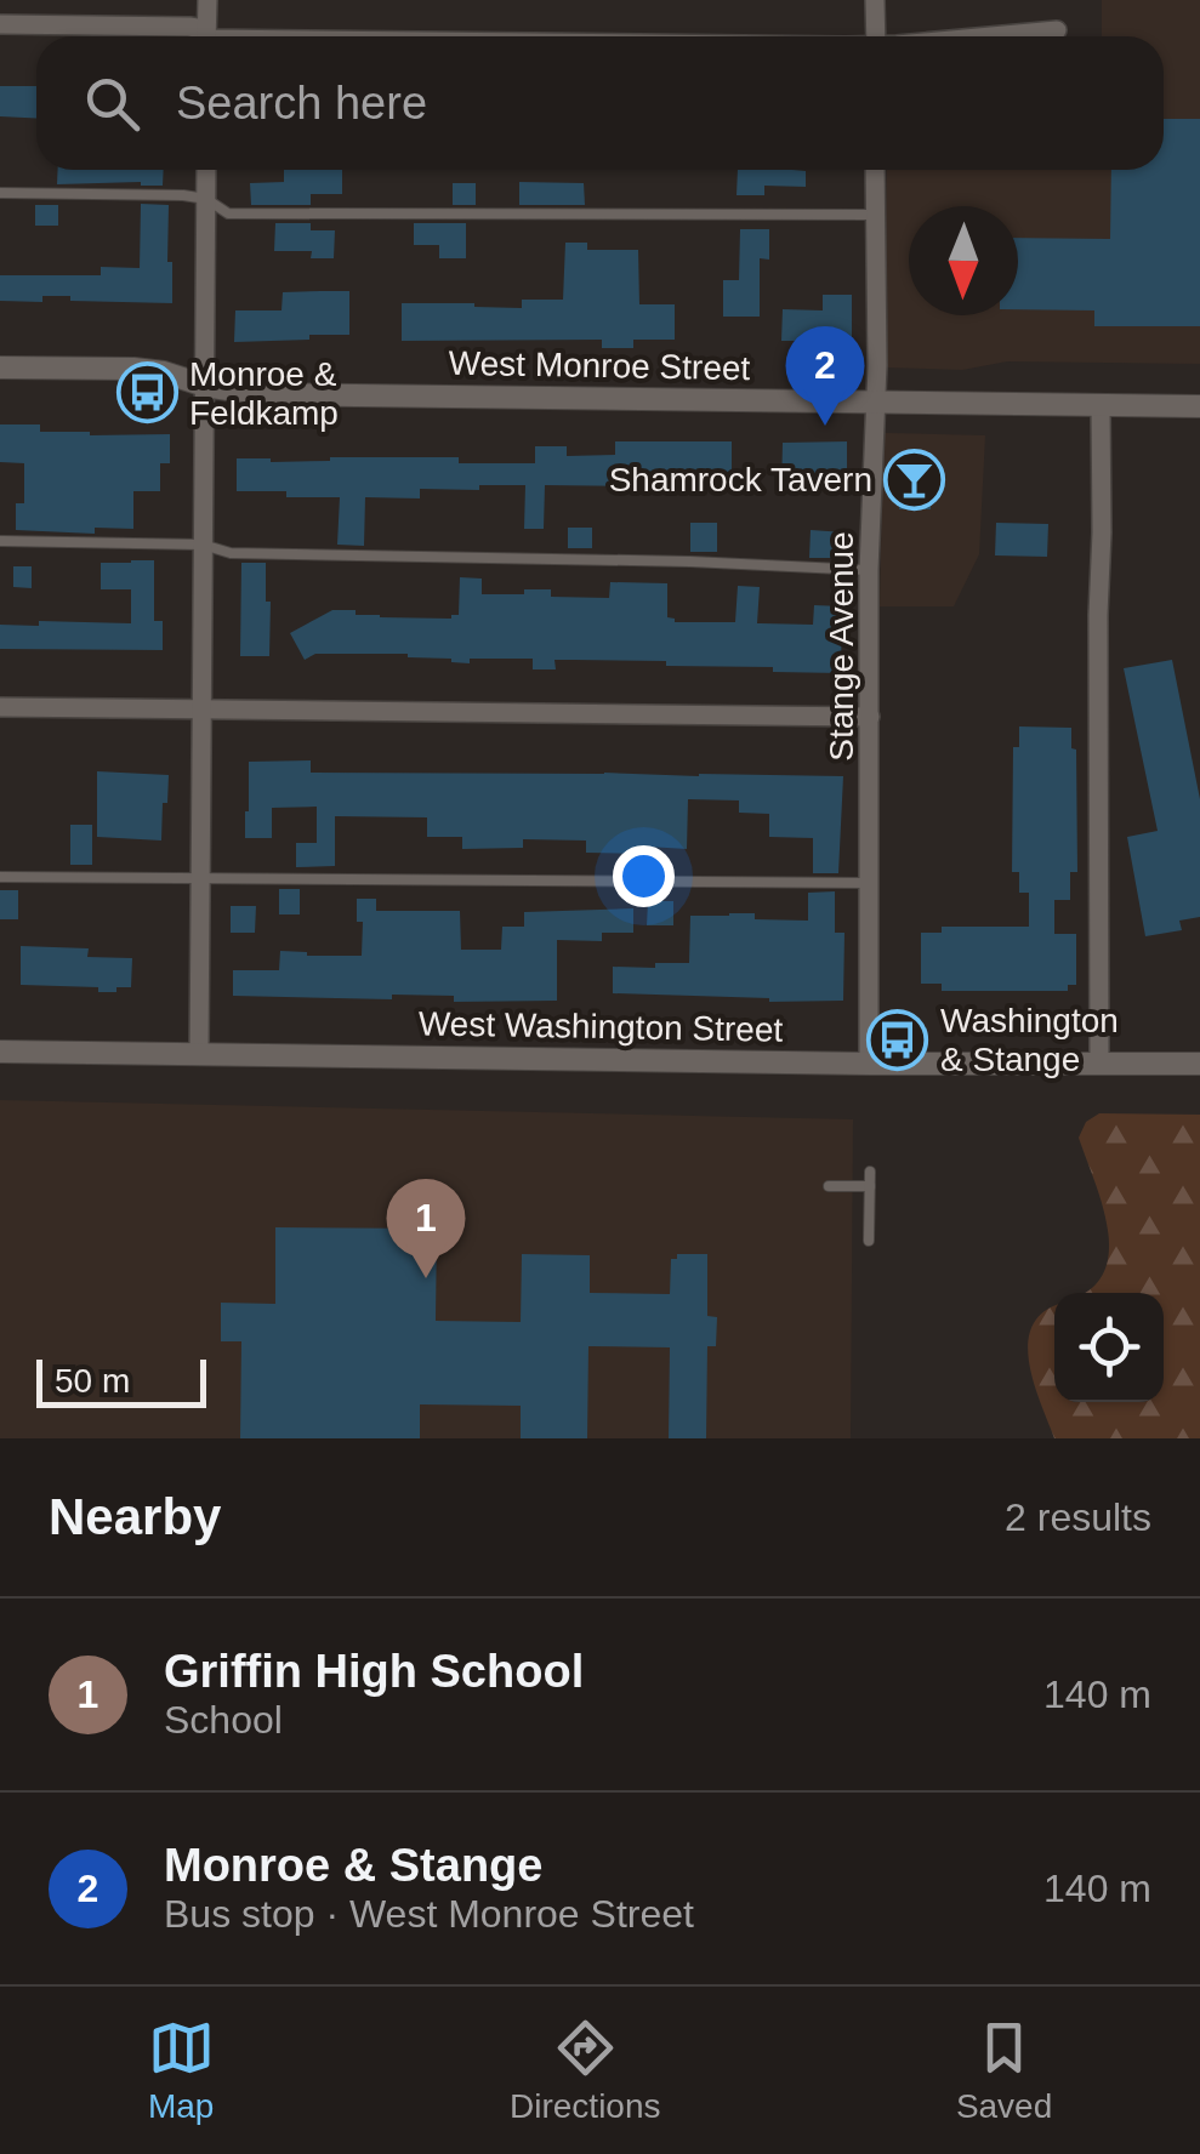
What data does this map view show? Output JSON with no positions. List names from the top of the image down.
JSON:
{
  "streets": {
    "street": ["West Monroe Street", "Stange Avenue", "West Washington Street"]
  },
  "crossings": [
    ["West Monroe Street", "Stange Avenue"],
    ["Stange Avenue", "West Washington Street"]
  ],
  "places": {
    "bus stop": ["Monroe & Feldkamp", "Washington & Stange"],
    "bar": ["Shamrock Tavern"]
  },
  "scale_bar": "50 m",
  "north": "bottom",
  "page": {
    "search": "Search here",
    "pins": ["2", "1"],
    "scale": "50 m",
    "heading": ["Nearby", "2 results"],
    "list": [
      {
        "mark": "1",
        "name": "Griffin High School",
        "note": "School",
        "value": "140 m"
      },
      {
        "mark": "2",
        "name": "Monroe & Stange",
        "note": "Bus stop · West Monroe Street",
        "value": "140 m"
      }
    ],
    "nav": ["Map", "Directions", "Saved"]
  }
}
